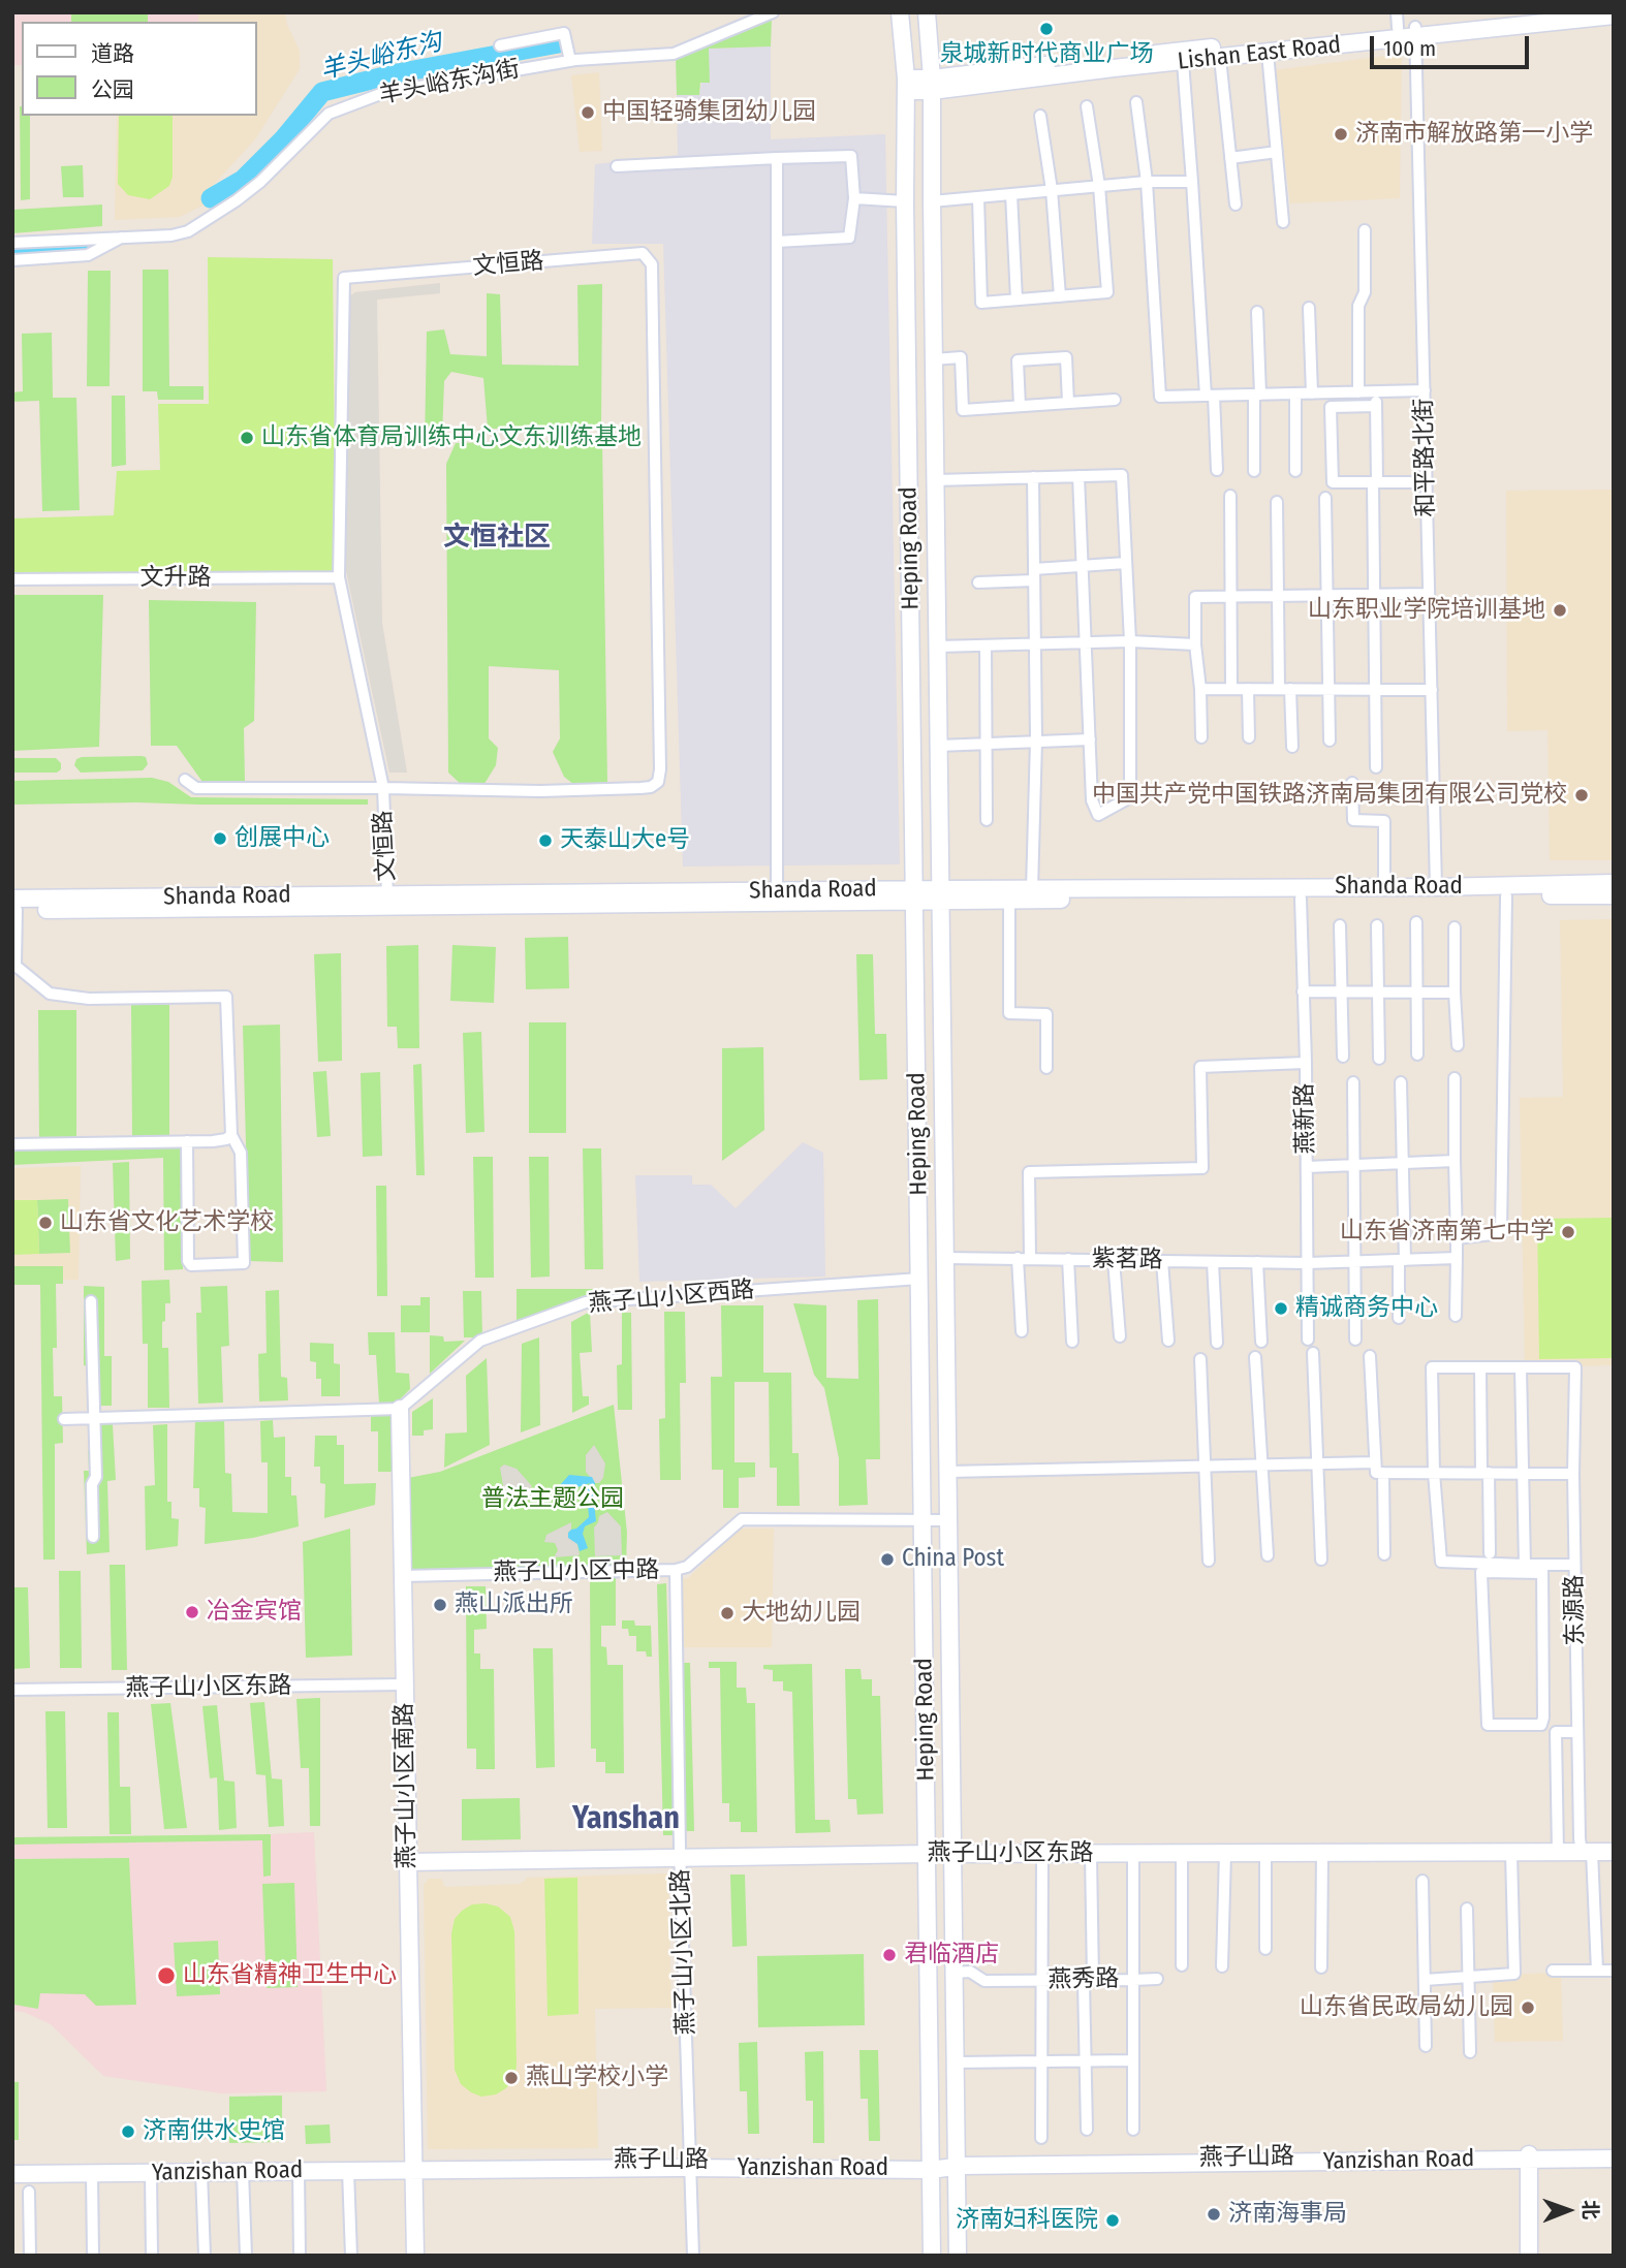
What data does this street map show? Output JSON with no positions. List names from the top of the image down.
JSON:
{
  "streets": {
    "main road": [
      "Lishan East Road",
      "Heping Road",
      "Shanda Road",
      "燕子山小区东路",
      "燕子山小区南路",
      "燕子山路",
      "Yanzishan Road"
    ],
    "street": [
      "羊头峪东沟街",
      "文恒路",
      "和平路北街",
      "文升路",
      "燕新路",
      "紫茗路",
      "燕子山小区西路",
      "燕子山小区中路",
      "东源路",
      "燕子山小区北路",
      "燕秀路"
    ]
  },
  "crossings": [
    ["Lishan East Road", "和平路北街"],
    ["Lishan East Road", "Heping Road"],
    ["文恒路", "文升路"],
    ["文恒路", "Shanda Road"],
    ["和平路北街", "Shanda Road"],
    ["Heping Road", "Shanda Road"],
    ["Heping Road", "紫茗路"],
    ["Heping Road", "燕子山小区西路"],
    ["Heping Road", "燕子山小区中路"],
    ["Heping Road", "燕子山小区东路"],
    ["Heping Road", "燕秀路"],
    ["Heping Road", "燕子山路"],
    ["Shanda Road", "燕新路"],
    ["燕新路", "紫茗路"],
    ["燕子山小区西路", "燕子山小区南路"],
    ["燕子山小区中路", "燕子山小区南路"],
    ["燕子山小区中路", "燕子山小区北路"],
    ["东源路", "燕子山小区东路"],
    ["燕子山小区东路", "燕子山小区南路"],
    ["燕子山小区东路", "燕子山小区北路"],
    ["燕子山小区东路", "燕秀路"],
    ["燕子山小区南路", "Yanzishan Road"],
    ["燕子山小区北路", "燕子山路"],
    ["燕子山小区北路", "Yanzishan Road"],
    ["燕子山路", "Yanzishan Road"]
  ],
  "districts": ["文恒社区", "Yanshan"],
  "water": ["羊头峪东沟"],
  "parks": ["普法主题公园"],
  "places": [
    "泉城新时代商业广场",
    "中国轻骑集团幼儿园",
    "济南市解放路第一小学",
    "山东省体育局训练中心文东训练基地",
    "山东职业学院培训基地",
    "中国共产党中国铁路济南局集团有限公司党校",
    "创展中心",
    "天泰山大e号",
    "山东省文化艺术学校",
    "山东省济南第七中学",
    "精诚商务中心",
    "China Post",
    "燕山派出所",
    "冶金宾馆",
    "大地幼儿园",
    "君临酒店",
    "山东省精神卫生中心",
    "山东省民政局幼儿园",
    "燕山学校小学",
    "济南供水史馆",
    "济南海事局",
    "济南妇科医院"
  ],
  "legend": ["道路", "公园"],
  "scale_bar": "100 m",
  "north": "right"
}
